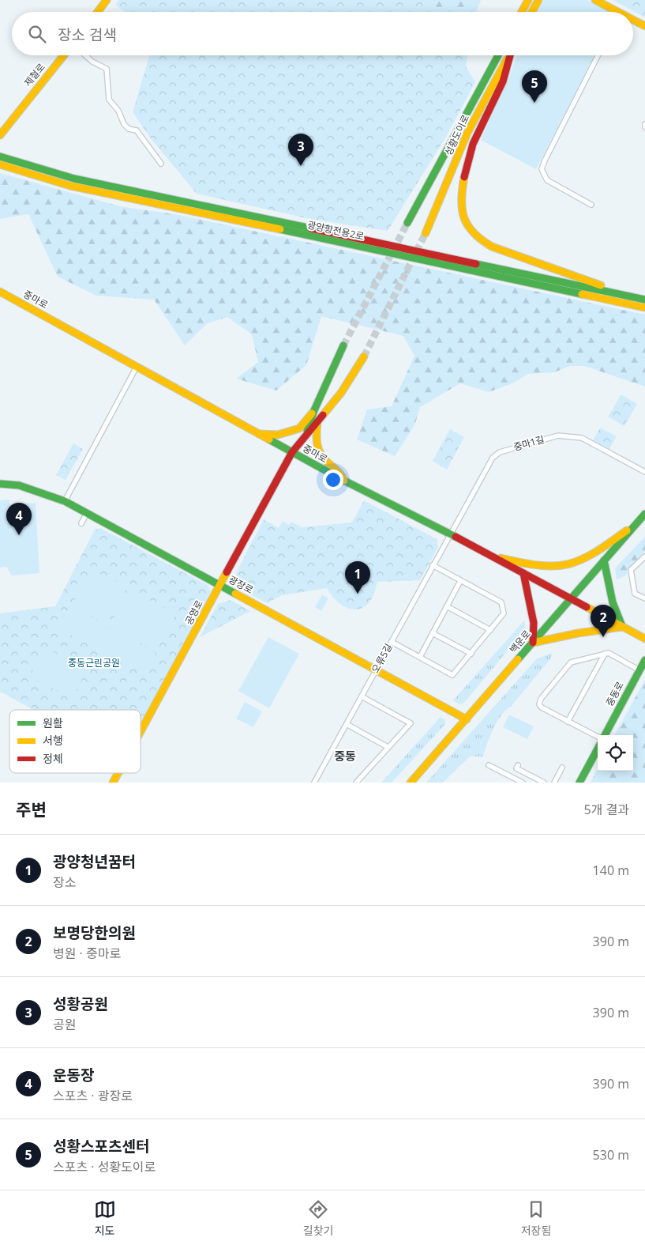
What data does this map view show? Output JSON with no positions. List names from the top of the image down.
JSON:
{
  "streets": {
    "main road": [
      "제철로",
      "성황도이로",
      "광양항전용2로",
      "중마로",
      "광장로",
      "공영로",
      "백운로",
      "중동로"
    ],
    "street": ["중마1길", "오류5길"]
  },
  "crossings": [
    ["중마로", "중마1길"],
    ["중마로", "공영로"],
    ["중마로", "백운로"],
    ["중마로", "오류5길"],
    ["중마1길", "오류5길"],
    ["광장로", "공영로"],
    ["광장로", "백운로"],
    ["광장로", "오류5길"]
  ],
  "districts": ["중동"],
  "parks": ["중동근린공원"],
  "legend": ["원활", "서행", "정체"],
  "page": {
    "search": "장소 검색",
    "pins": [
      "5",
      "3",
      "4",
      "1",
      "2"
    ],
    "heading": ["주변", "5개 결과"],
    "list": [
      {
        "mark": "1",
        "name": "광양청년꿈터",
        "note": "장소",
        "value": "140 m"
      },
      {
        "mark": "2",
        "name": "보명당한의원",
        "note": "병원 · 중마로",
        "value": "390 m"
      },
      {
        "mark": "3",
        "name": "성황공원",
        "note": "공원",
        "value": "390 m"
      },
      {
        "mark": "4",
        "name": "운동장",
        "note": "스포츠 · 광장로",
        "value": "390 m"
      },
      {
        "mark": "5",
        "name": "성황스포츠센터",
        "note": "스포츠 · 성황도이로",
        "value": "530 m"
      }
    ],
    "nav": ["지도", "길찾기", "저장됨"]
  }
}
